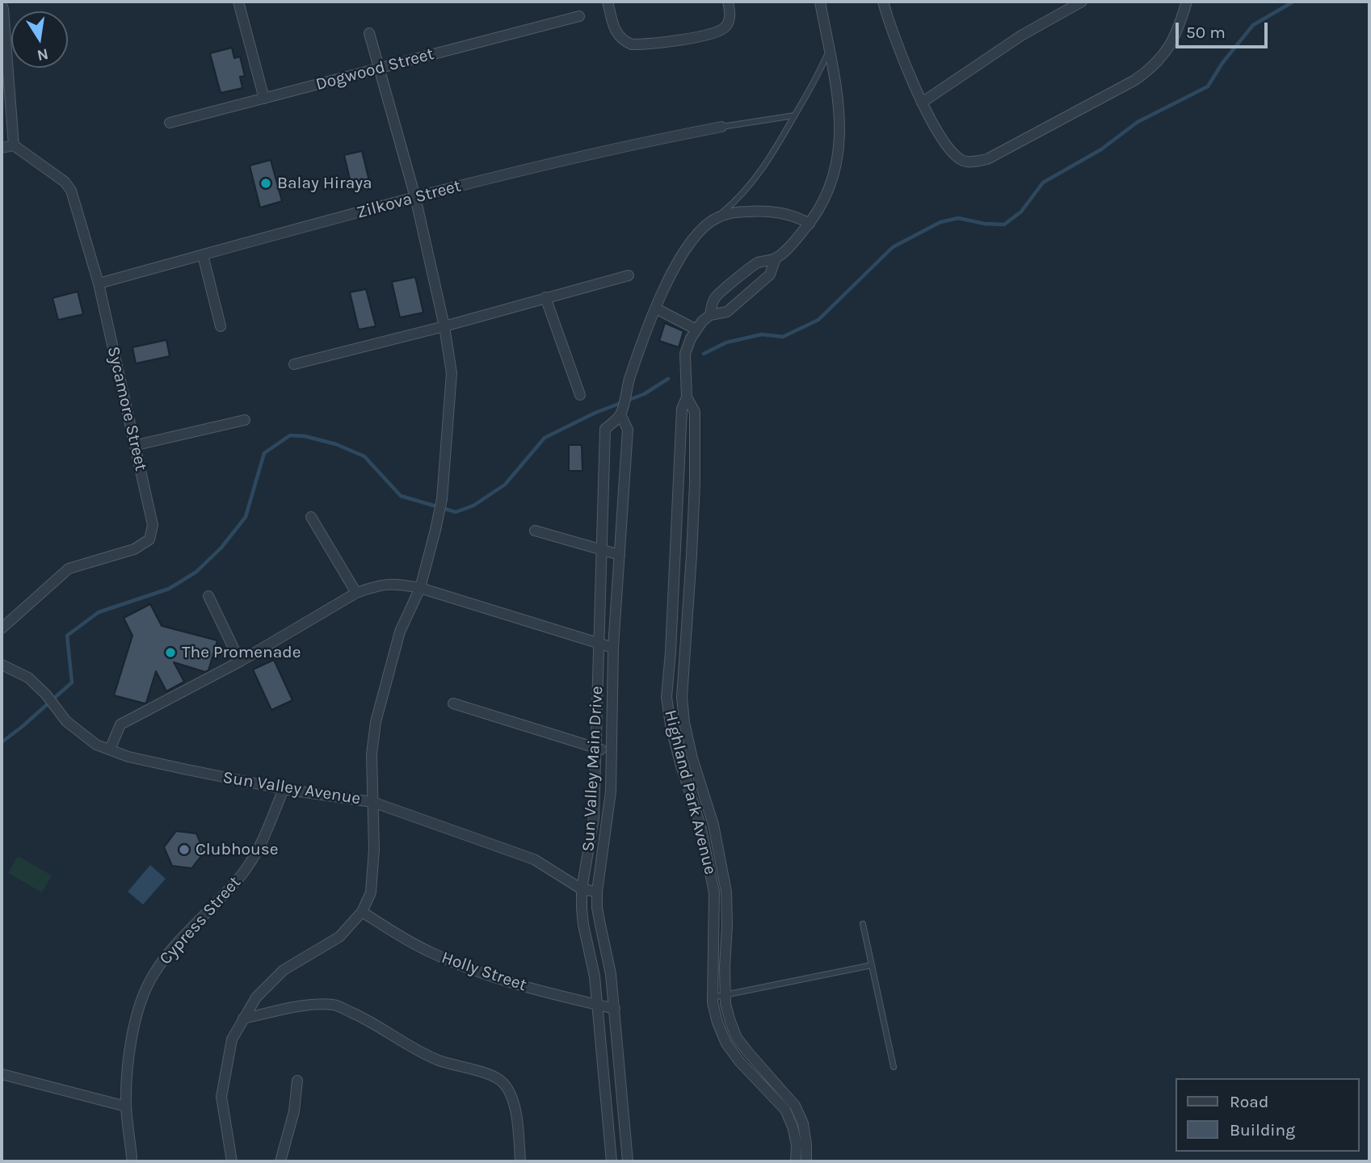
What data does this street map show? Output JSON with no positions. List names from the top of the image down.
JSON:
{
  "streets": {
    "street": [
      "Dogwood Street",
      "Zilkova Street",
      "Sycamore Street",
      "Sun Valley Main Drive",
      "Sun Valley Avenue",
      "Highland Park Avenue",
      "Cypress Street",
      "Holly Street"
    ]
  },
  "crossings": [
    ["Zilkova Street", "Sycamore Street"],
    ["Sun Valley Main Drive", "Sun Valley Avenue"],
    ["Sun Valley Main Drive", "Highland Park Avenue"],
    ["Sun Valley Main Drive", "Holly Street"],
    ["Sun Valley Avenue", "Cypress Street"]
  ],
  "places": ["Balay Hiraya", "The Promenade", "Clubhouse"],
  "legend": ["Road", "Building"],
  "scale_bar": "50 m",
  "north": "bottom"
}
